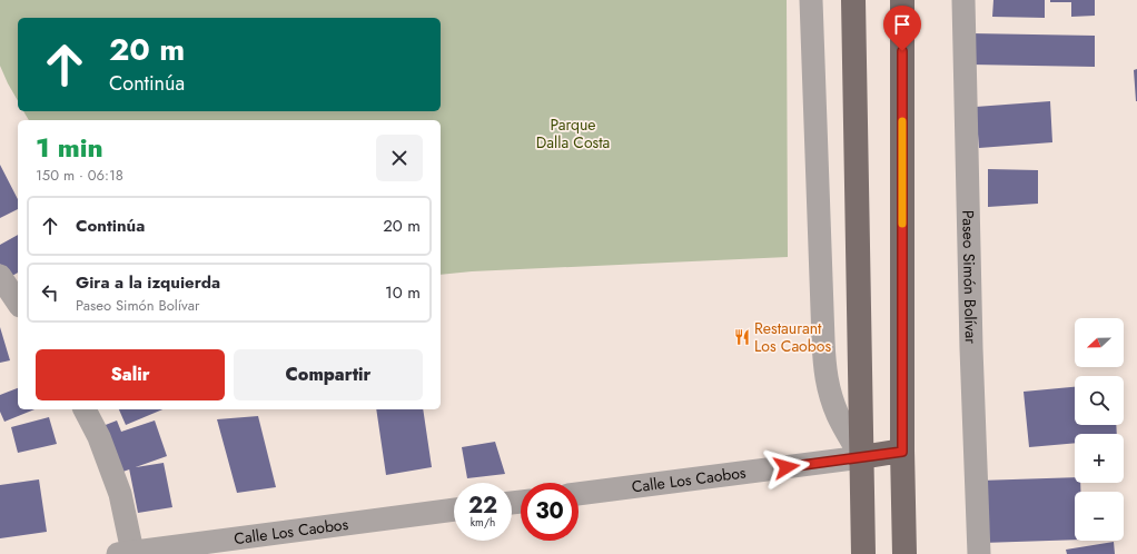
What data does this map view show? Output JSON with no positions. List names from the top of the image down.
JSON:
{
  "streets": {
    "street": ["Paseo Simón Bolívar", "Calle Los Caobos"]
  },
  "parks": ["Parque Dalla Costa"],
  "places": {
    "restaurant": ["Restaurant Los Caobos"]
  },
  "north": "left",
  "page": {
    "turn": ["20 m", "Continúa"],
    "heading": ["1 min", "150 m · 06:18"],
    "list": [
      {
        "name": "Continúa",
        "value": "20 m"
      },
      {
        "name": "Gira a la izquierda",
        "note": "Paseo Simón Bolívar",
        "value": "10 m"
      }
    ],
    "map_buttons": ["+", "−"],
    "buttons": ["Salir", "Compartir"],
    "speed": "22 km/h",
    "limit": "30"
  }
}
